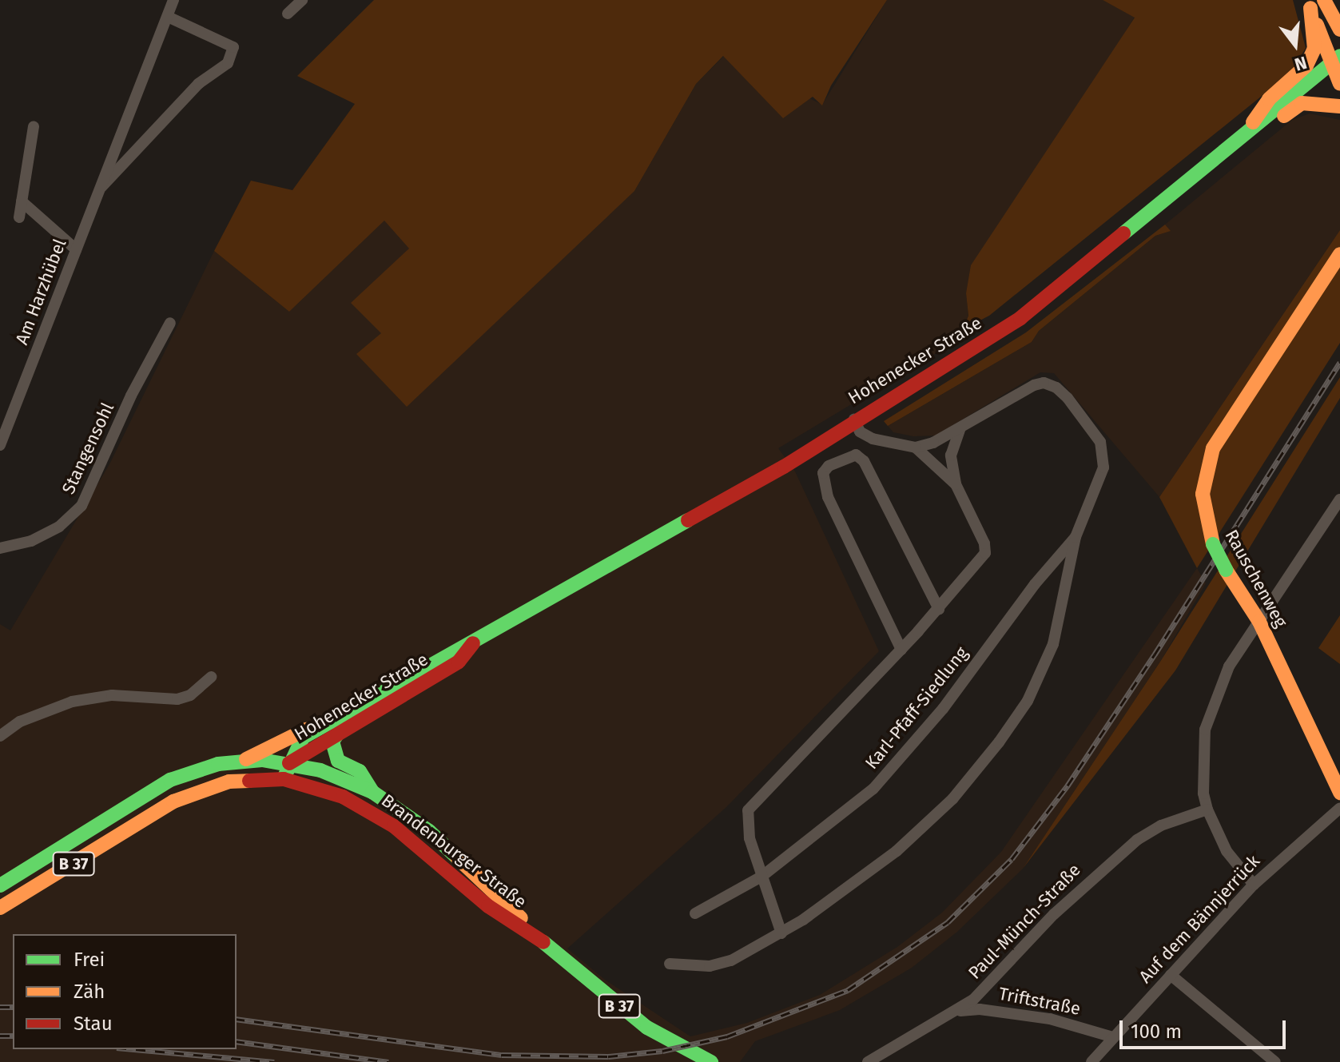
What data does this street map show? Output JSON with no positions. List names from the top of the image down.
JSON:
{
  "streets": {
    "main road": [
      "Hohenecker Straße",
      "Rauschenweg",
      "Brandenburger Straße",
      "B 37"
    ],
    "street": [
      "Am Harzhübel",
      "Stangensohl",
      "Karl-Pfaff-Siedlung",
      "Auf dem Bännjerrück",
      "Paul-Münch-Straße",
      "Triftstraße"
    ]
  },
  "crossings": [
    ["Hohenecker Straße", "Brandenburger Straße"],
    ["Auf dem Bännjerrück", "Triftstraße"],
    ["Paul-Münch-Straße", "Triftstraße"]
  ],
  "legend": ["Frei", "Zäh", "Stau"],
  "scale_bar": "100 m",
  "north": "bottom"
}
